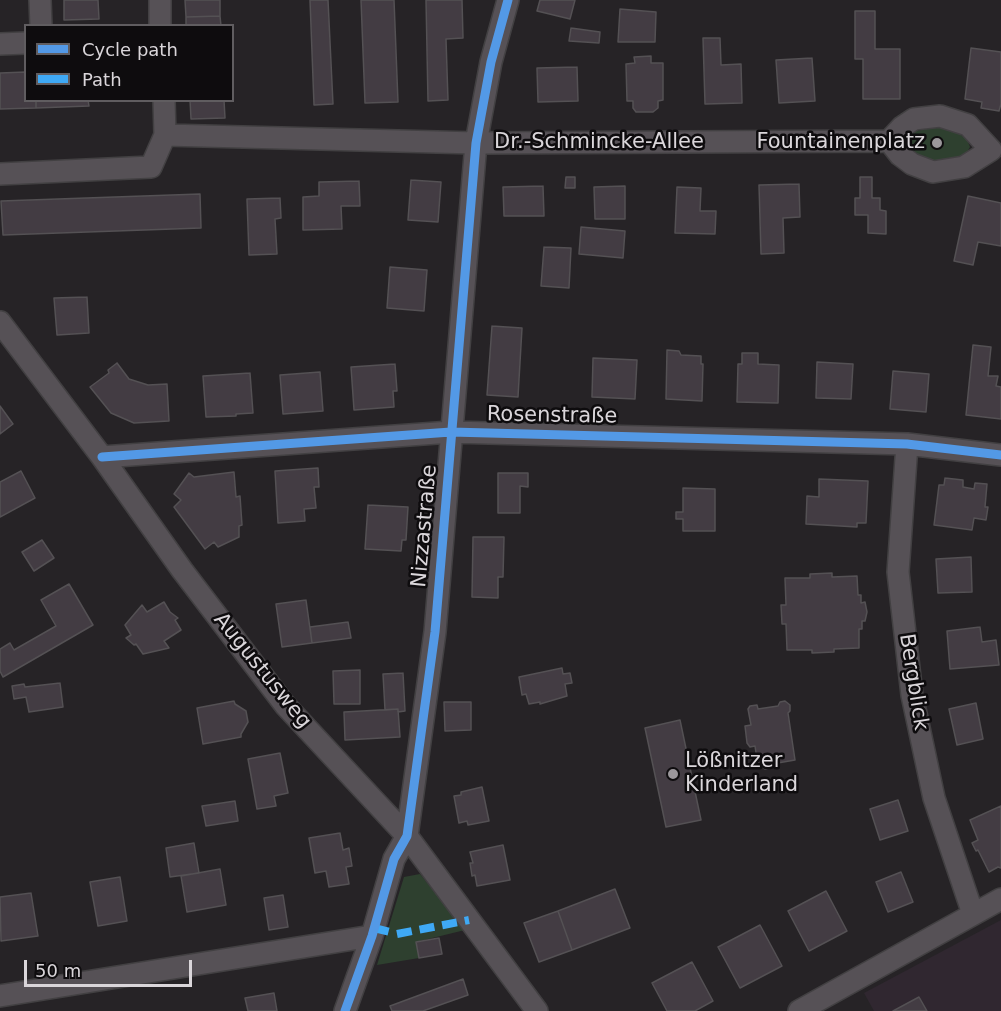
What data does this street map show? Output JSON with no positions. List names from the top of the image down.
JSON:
{
  "streets": {
    "street": [
      "Dr.-Schmincke-Allee",
      "Rosenstraße",
      "Nizzastraße",
      "Augustusweg",
      "Bergblick"
    ]
  },
  "crossings": [
    ["Dr.-Schmincke-Allee", "Nizzastraße"],
    ["Rosenstraße", "Nizzastraße"],
    ["Rosenstraße", "Augustusweg"],
    ["Rosenstraße", "Bergblick"],
    ["Nizzastraße", "Augustusweg"]
  ],
  "places": ["Fountainenplatz", "Lößnitzer Kinderland"],
  "legend": ["Cycle path", "Path"],
  "scale_bar": "50 m"
}
